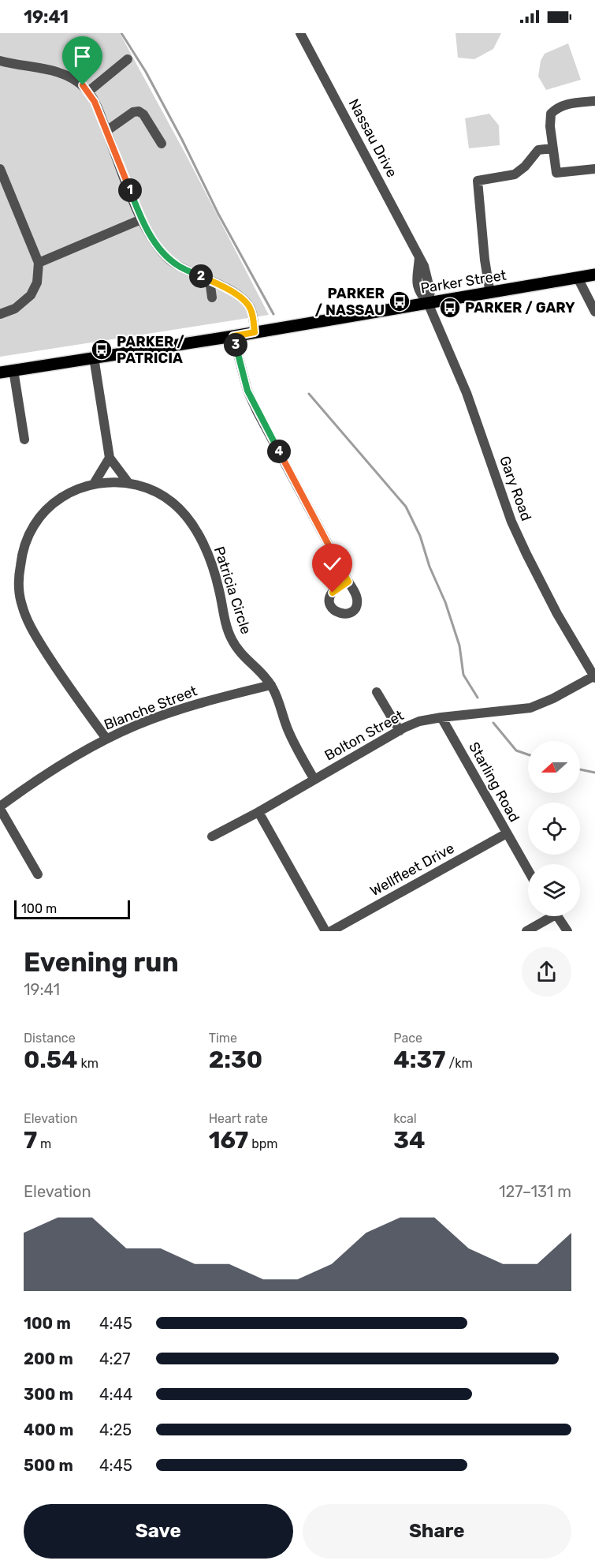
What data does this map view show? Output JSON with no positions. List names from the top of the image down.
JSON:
{
  "streets": {
    "main road": ["Parker Street"],
    "street": [
      "Nassau Drive",
      "Gary Road",
      "Patricia Circle",
      "Blanche Street",
      "Bolton Street",
      "Starling Road",
      "Wellfleet Drive"
    ]
  },
  "crossings": [
    ["Nassau Drive", "Parker Street"],
    ["Nassau Drive", "Gary Road"],
    ["Parker Street", "Gary Road"],
    ["Gary Road", "Bolton Street"],
    ["Patricia Circle", "Blanche Street"],
    ["Patricia Circle", "Bolton Street"],
    ["Bolton Street", "Starling Road"],
    ["Starling Road", "Wellfleet Drive"]
  ],
  "places": {
    "bus stop": ["PARKER / NASSAU", "PARKER / GARY", "PARKER / PATRICIA"]
  },
  "scale_bar": "100 m",
  "north": "left",
  "page": {
    "status": "19:41",
    "pins": [
      "1",
      "2",
      "3",
      "4"
    ],
    "scale": "100 m",
    "heading": ["Evening run", "19:41"],
    "stats": [
      ["Distance", "0.54 km"],
      ["Time", "2:30"],
      ["Pace", "4:37 /km"],
      ["Elevation", "7 m"],
      ["Heart rate", "167 bpm"],
      ["kcal", "34"]
    ],
    "chart": ["Elevation", "127–131 m"],
    "list": [
      {
        "name": "100 m",
        "note": "4:45"
      },
      {
        "name": "200 m",
        "note": "4:27"
      },
      {
        "name": "300 m",
        "note": "4:44"
      },
      {
        "name": "400 m",
        "note": "4:25"
      },
      {
        "name": "500 m",
        "note": "4:45"
      }
    ],
    "buttons": ["Save", "Share"]
  }
}
